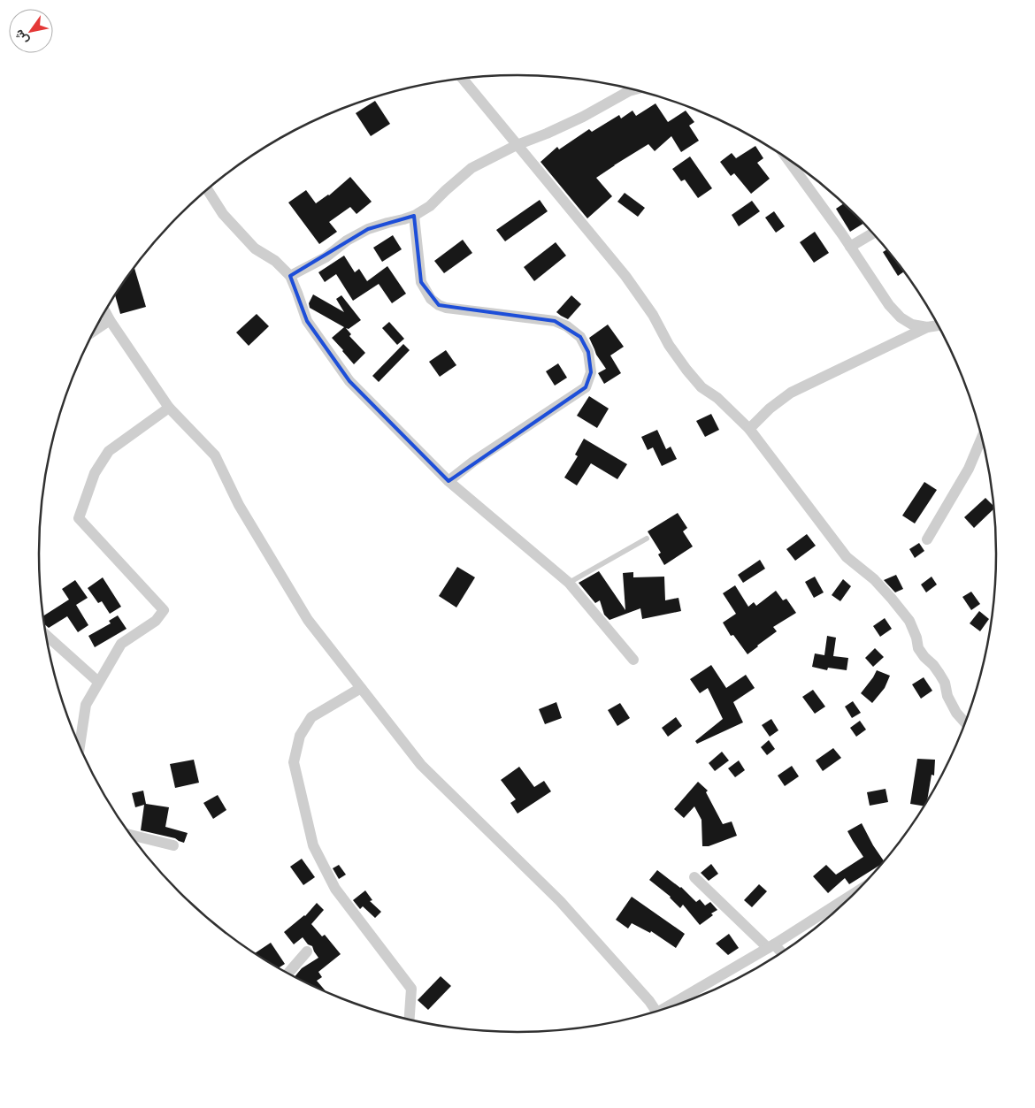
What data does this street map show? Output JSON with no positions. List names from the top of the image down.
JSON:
{
  "north": "bottom left"
}
